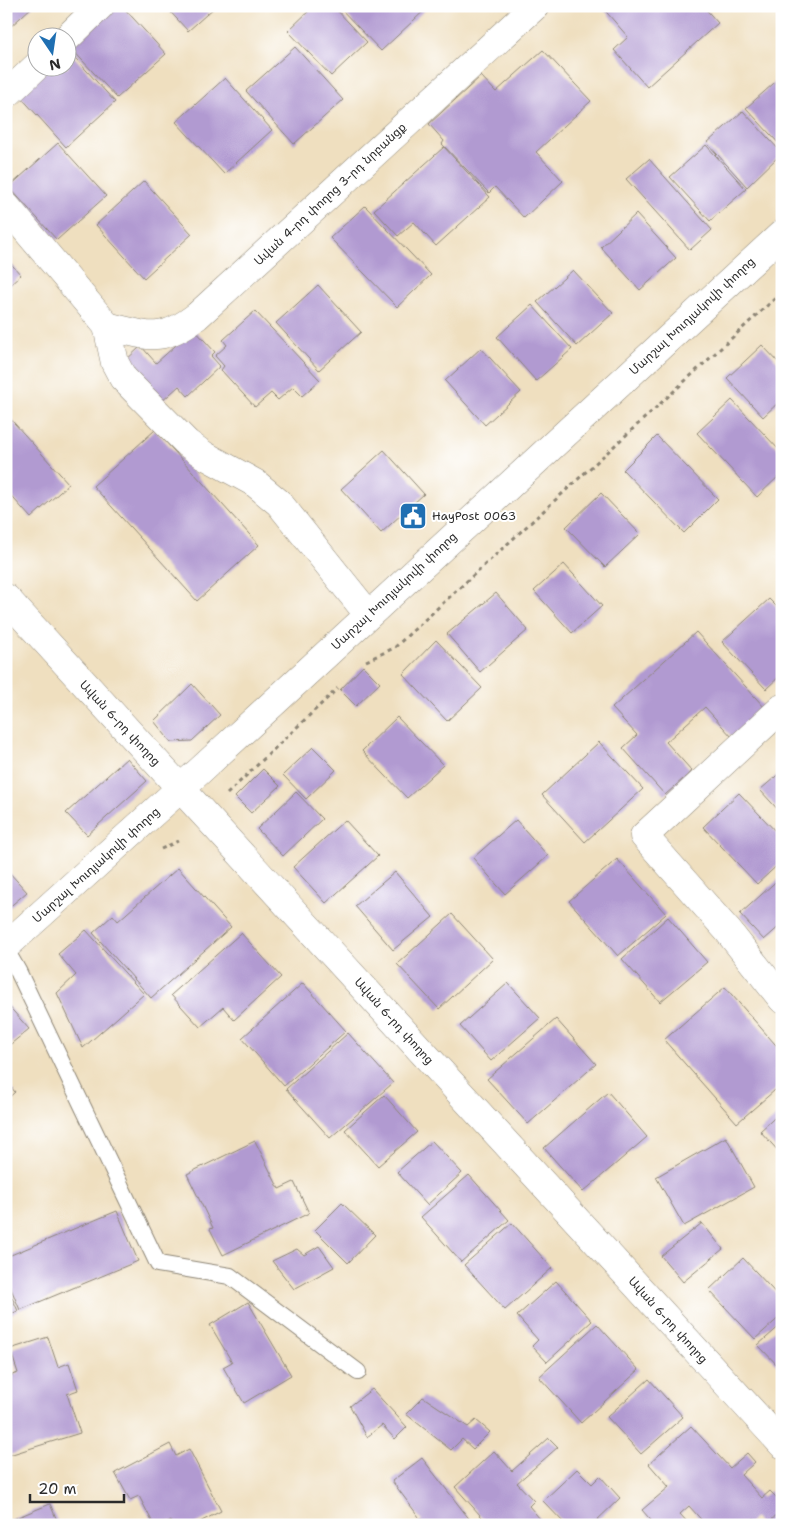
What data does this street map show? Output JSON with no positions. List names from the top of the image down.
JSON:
{
  "streets": {
    "street": ["Ավան 4-րդ փողոց 3-րդ նրբանցք", "Մարշալ Խուդյակովի փողոց", "Ավան 6-րդ փողոց"]
  },
  "crossings": [
    ["Մարշալ Խուդյակովի փողոց", "Ավան 6-րդ փողոց"]
  ],
  "places": {
    "public building": ["HayPost 0063"]
  },
  "scale_bar": "20 m",
  "north": "bottom"
}
